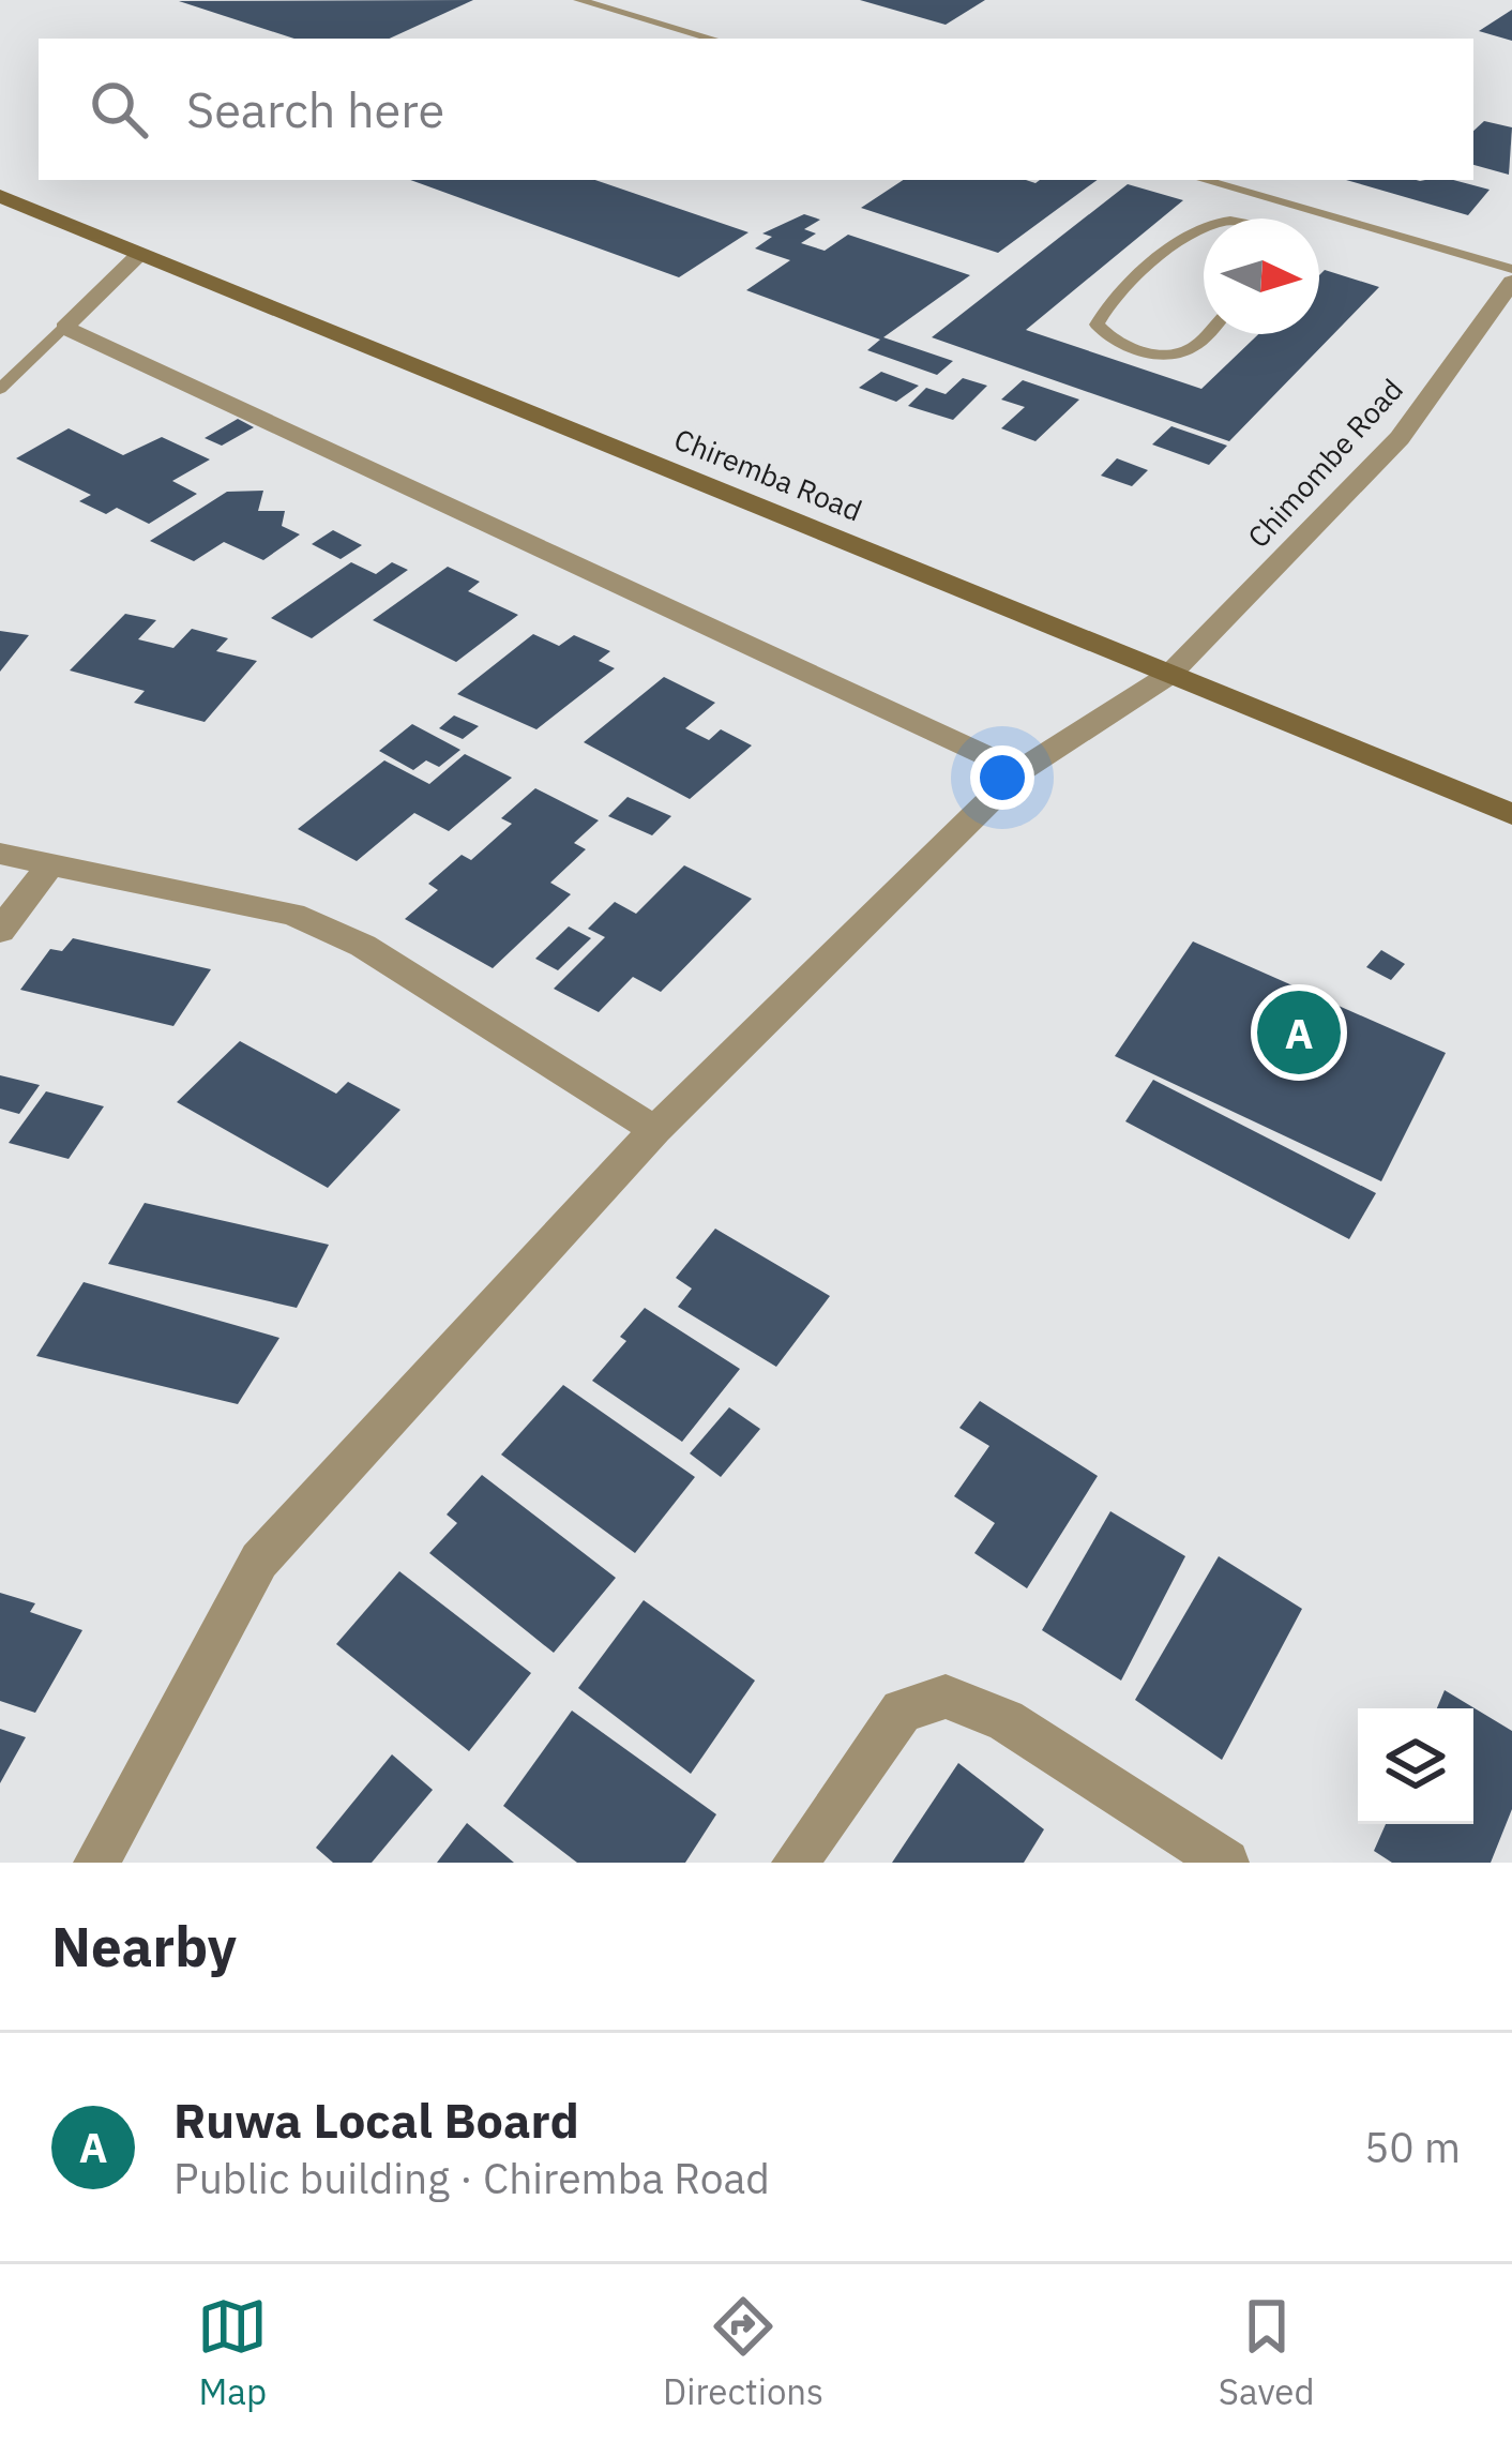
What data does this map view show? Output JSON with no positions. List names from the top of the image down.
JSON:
{
  "streets": {
    "main road": ["Chiremba Road"],
    "street": ["Chimombe Road"]
  },
  "crossings": [
    ["Chimombe Road", "Chiremba Road"]
  ],
  "north": "right",
  "page": {
    "search": "Search here",
    "pins": "A",
    "heading": "Nearby",
    "list": [
      {
        "mark": "A",
        "name": "Ruwa Local Board",
        "note": "Public building · Chiremba Road",
        "value": "50 m"
      }
    ],
    "nav": ["Map", "Directions", "Saved"]
  }
}
